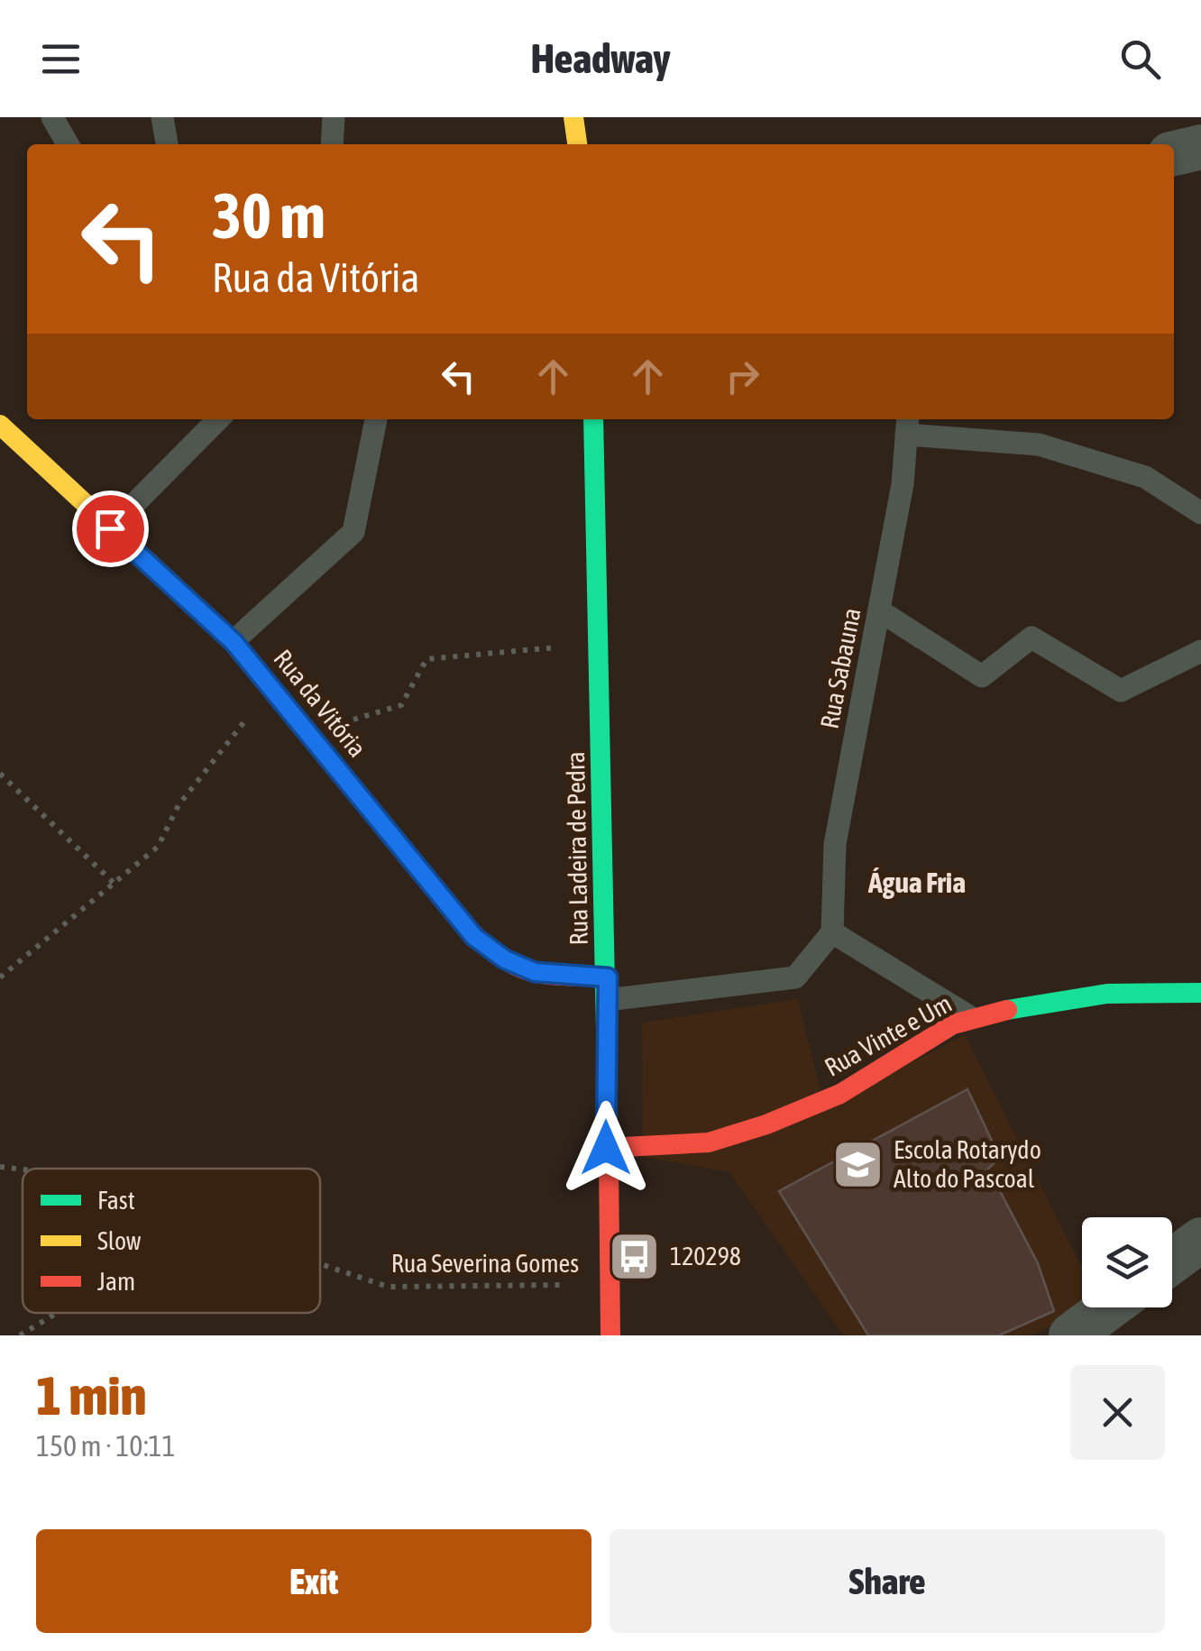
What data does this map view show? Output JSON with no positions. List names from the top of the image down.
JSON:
{
  "streets": {
    "street": ["Rua da Vitória", "Rua Ladeira de Pedra", "Rua Vinte e Um"],
    "lane": ["Rua Sabauna"],
    "path": ["Rua Severina Gomes"]
  },
  "crossings": [
    ["Rua da Vitória", "Rua Ladeira de Pedra"],
    ["Rua Ladeira de Pedra", "Rua Vinte e Um"],
    ["Rua Ladeira de Pedra", "Rua Severina Gomes"]
  ],
  "districts": ["Água Fria"],
  "places": {
    "school or university": ["Escola Rotarydo Alto do Pascoal"],
    "bus stop": ["120298"]
  },
  "legend": ["Fast", "Slow", "Jam"],
  "page": {
    "header": "Headway",
    "turn": ["30 m", "Rua da Vitória"],
    "heading": ["1 min", "150 m · 10:11"],
    "buttons": ["Exit", "Share"]
  }
}
